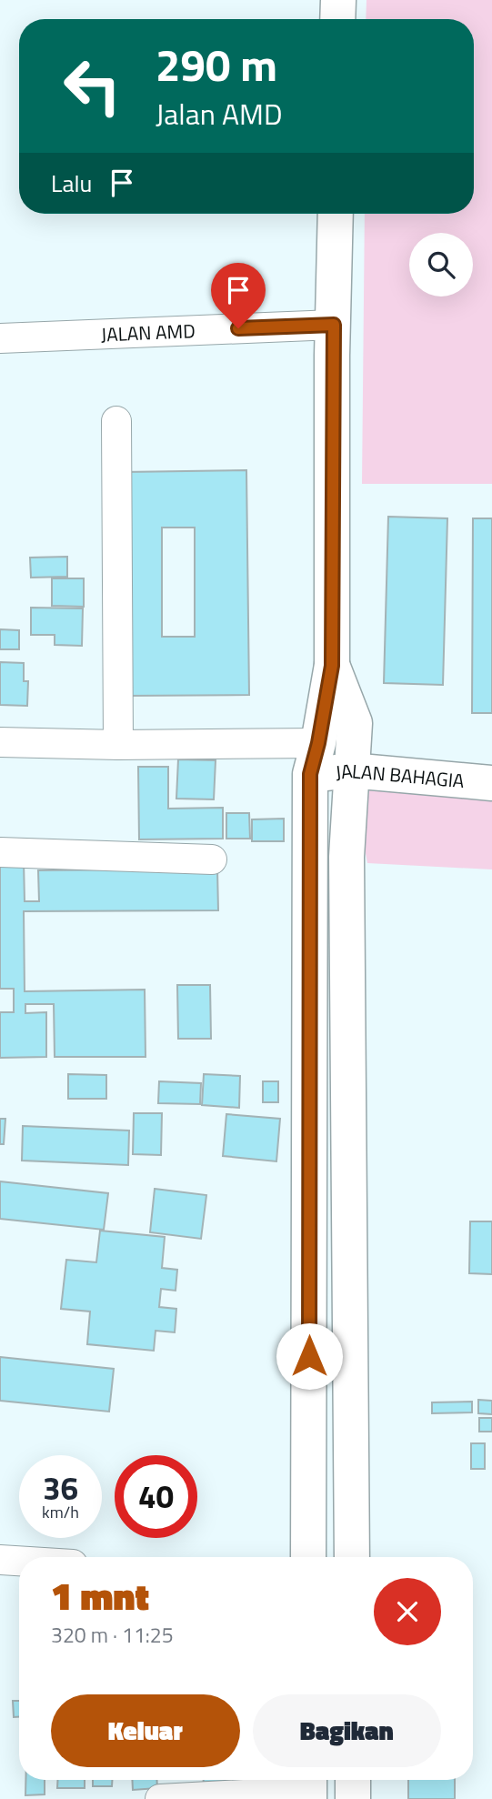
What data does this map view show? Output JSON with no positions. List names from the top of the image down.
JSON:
{
  "streets": {
    "street": ["JALAN AMD", "JALAN BAHAGIA"]
  },
  "page": {
    "turn": ["290 m", "Jalan AMD"],
    "then": "Lalu",
    "speed": "36 km/h",
    "limit": "40",
    "heading": ["1 mnt", "320 m · 11:25"],
    "buttons": ["Keluar", "Bagikan"]
  }
}
